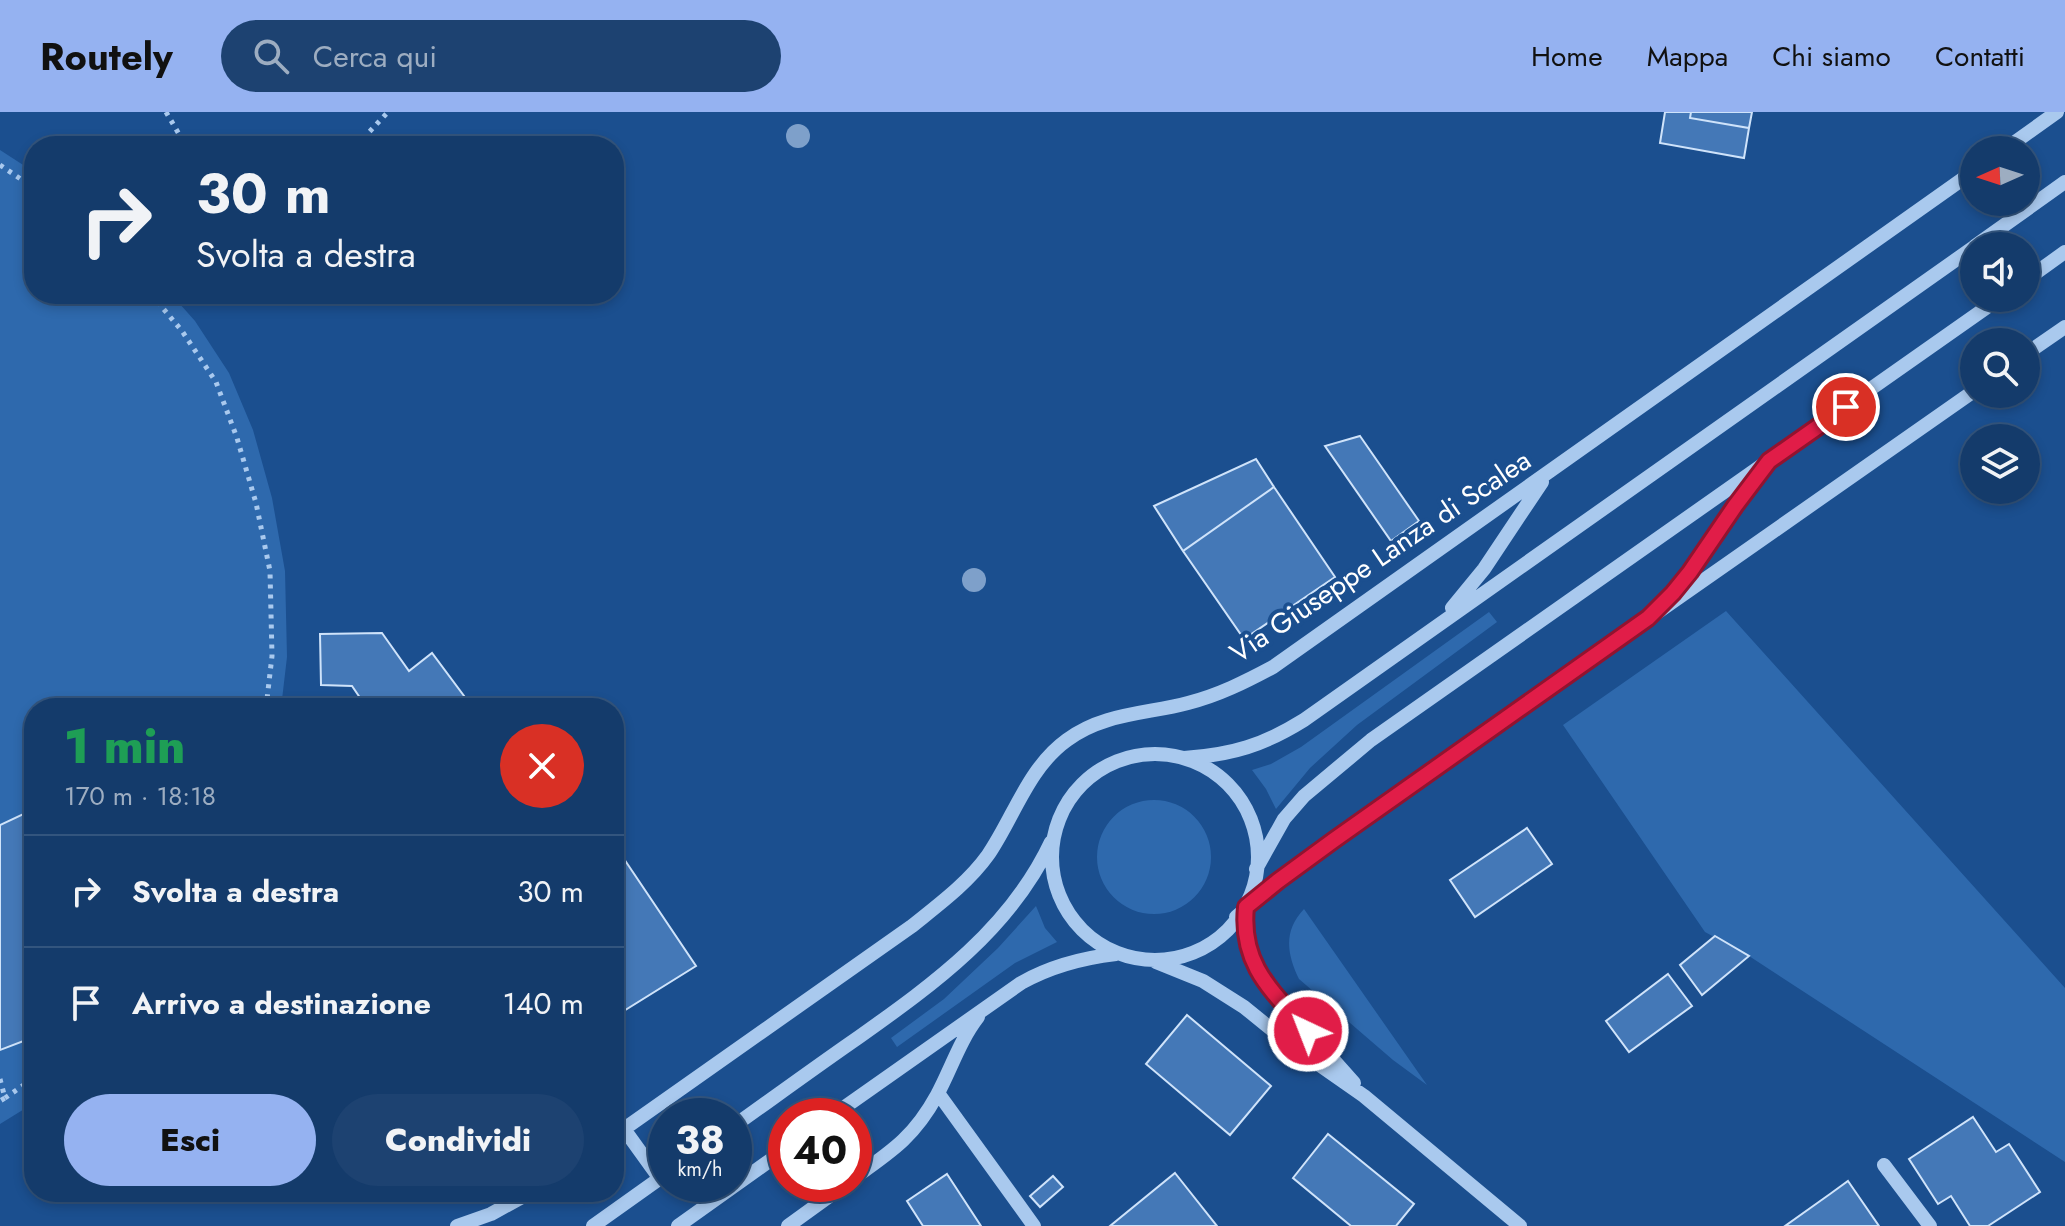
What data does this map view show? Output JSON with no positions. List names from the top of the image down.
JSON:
{
  "streets": {
    "street": ["Via Giuseppe Lanza di Scalea"]
  },
  "north": "left",
  "page": {
    "header": "Routely",
    "search": "Cerca qui",
    "nav": [
      "Home",
      "Mappa",
      "Chi siamo",
      "Contatti"
    ],
    "turn": ["30 m", "Svolta a destra"],
    "heading": ["1 min", "170 m · 18:18"],
    "list": [
      {
        "name": "Svolta a destra",
        "value": "30 m"
      },
      {
        "name": "Arrivo a destinazione",
        "value": "140 m"
      }
    ],
    "buttons": ["Esci", "Condividi"],
    "speed": "38 km/h",
    "limit": "40"
  }
}
